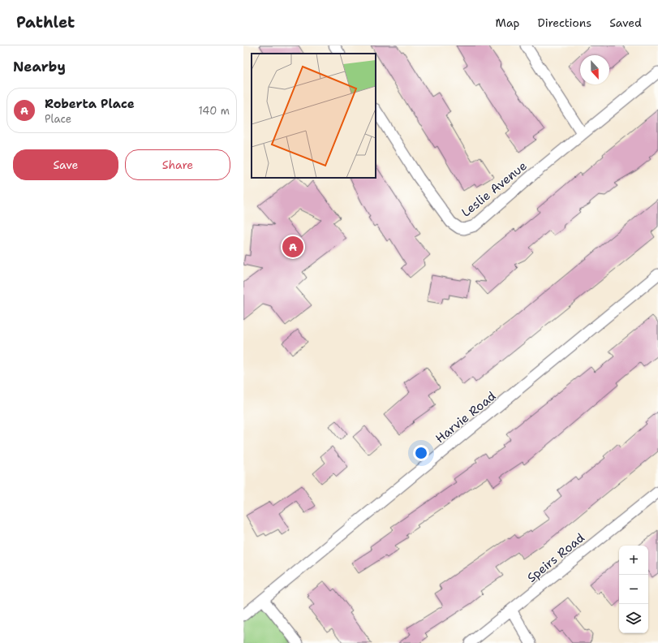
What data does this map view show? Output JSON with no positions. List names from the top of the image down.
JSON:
{
  "streets": {
    "street": ["Leslie Avenue", "Harvie Road", "Speirs Road"]
  },
  "north": "bottom",
  "page": {
    "header": "Pathlet",
    "nav": ["Map", "Directions", "Saved"],
    "heading": "Nearby",
    "list": [
      {
        "mark": "A",
        "name": "Roberta Place",
        "note": "Place",
        "value": "140 m"
      }
    ],
    "buttons": ["Save", "Share"],
    "pins": "A",
    "map_buttons": ["+", "−"]
  }
}
